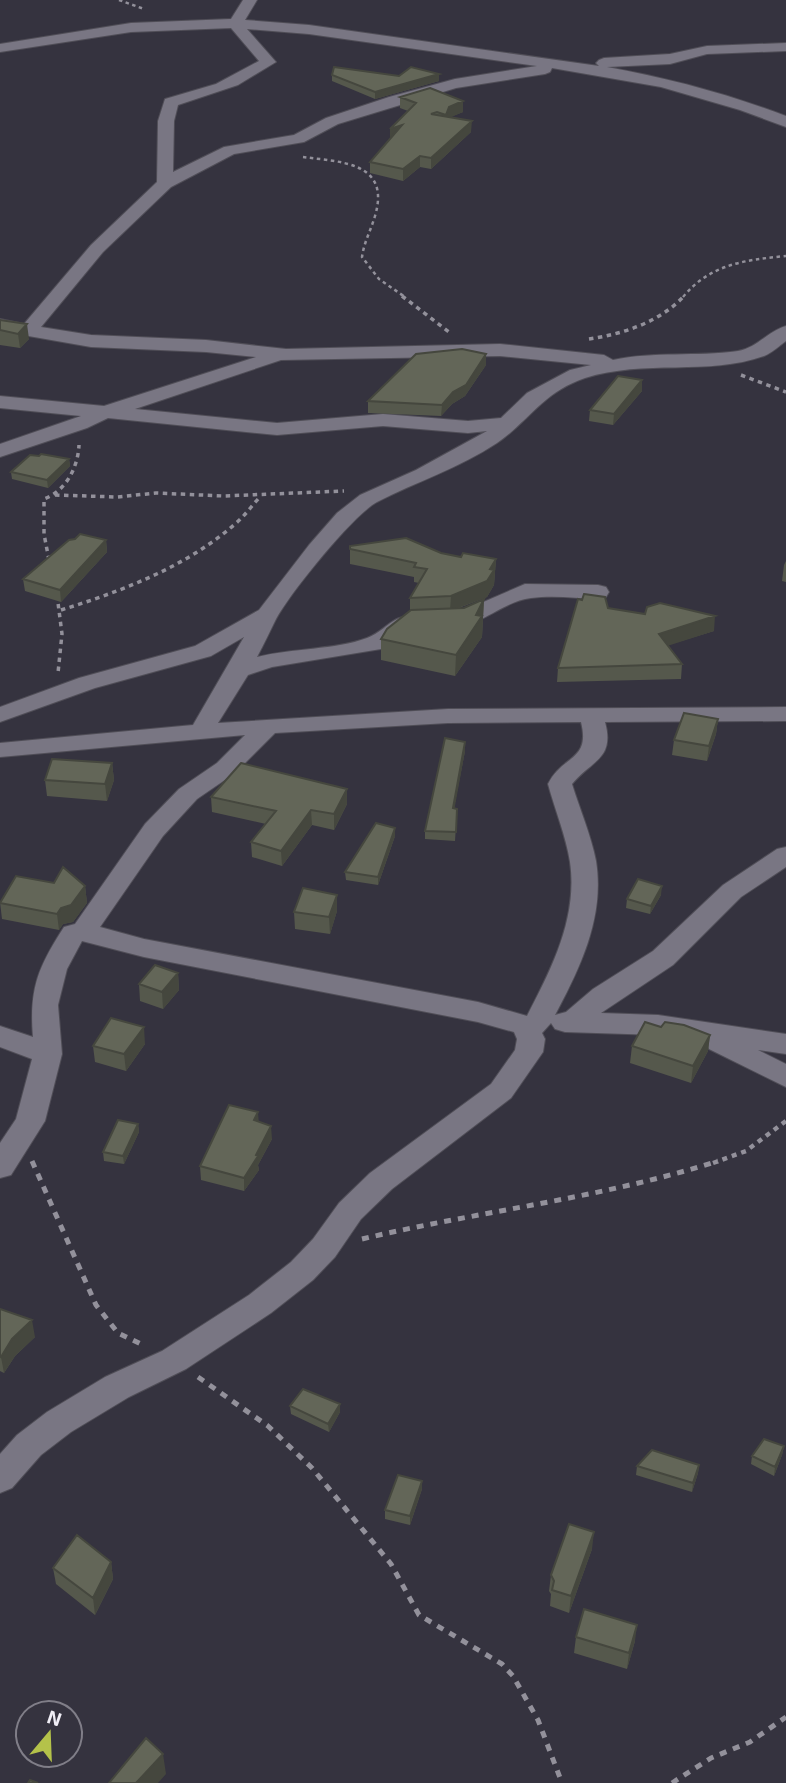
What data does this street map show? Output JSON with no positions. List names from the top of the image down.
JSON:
{
  "north": "top"
}
